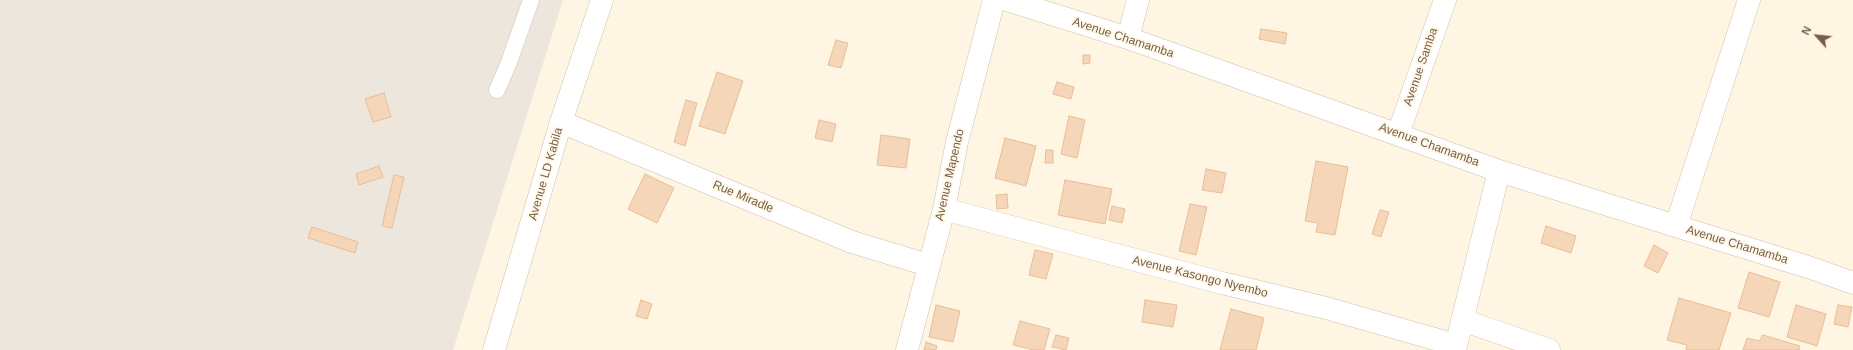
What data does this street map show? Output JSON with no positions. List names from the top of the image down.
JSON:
{
  "streets": {
    "street": [
      "Avenue Chamamba",
      "Avenue Samba",
      "Avenue LD Kabila",
      "Avenue Mapendo",
      "Rue Miradle",
      "Avenue Kasongo Nyembo"
    ]
  },
  "crossings": [
    ["Avenue Chamamba", "Avenue Samba"],
    ["Avenue LD Kabila", "Rue Miradle"],
    ["Avenue Mapendo", "Rue Miradle"],
    ["Avenue Mapendo", "Avenue Kasongo Nyembo"]
  ],
  "north": "top left"
}
